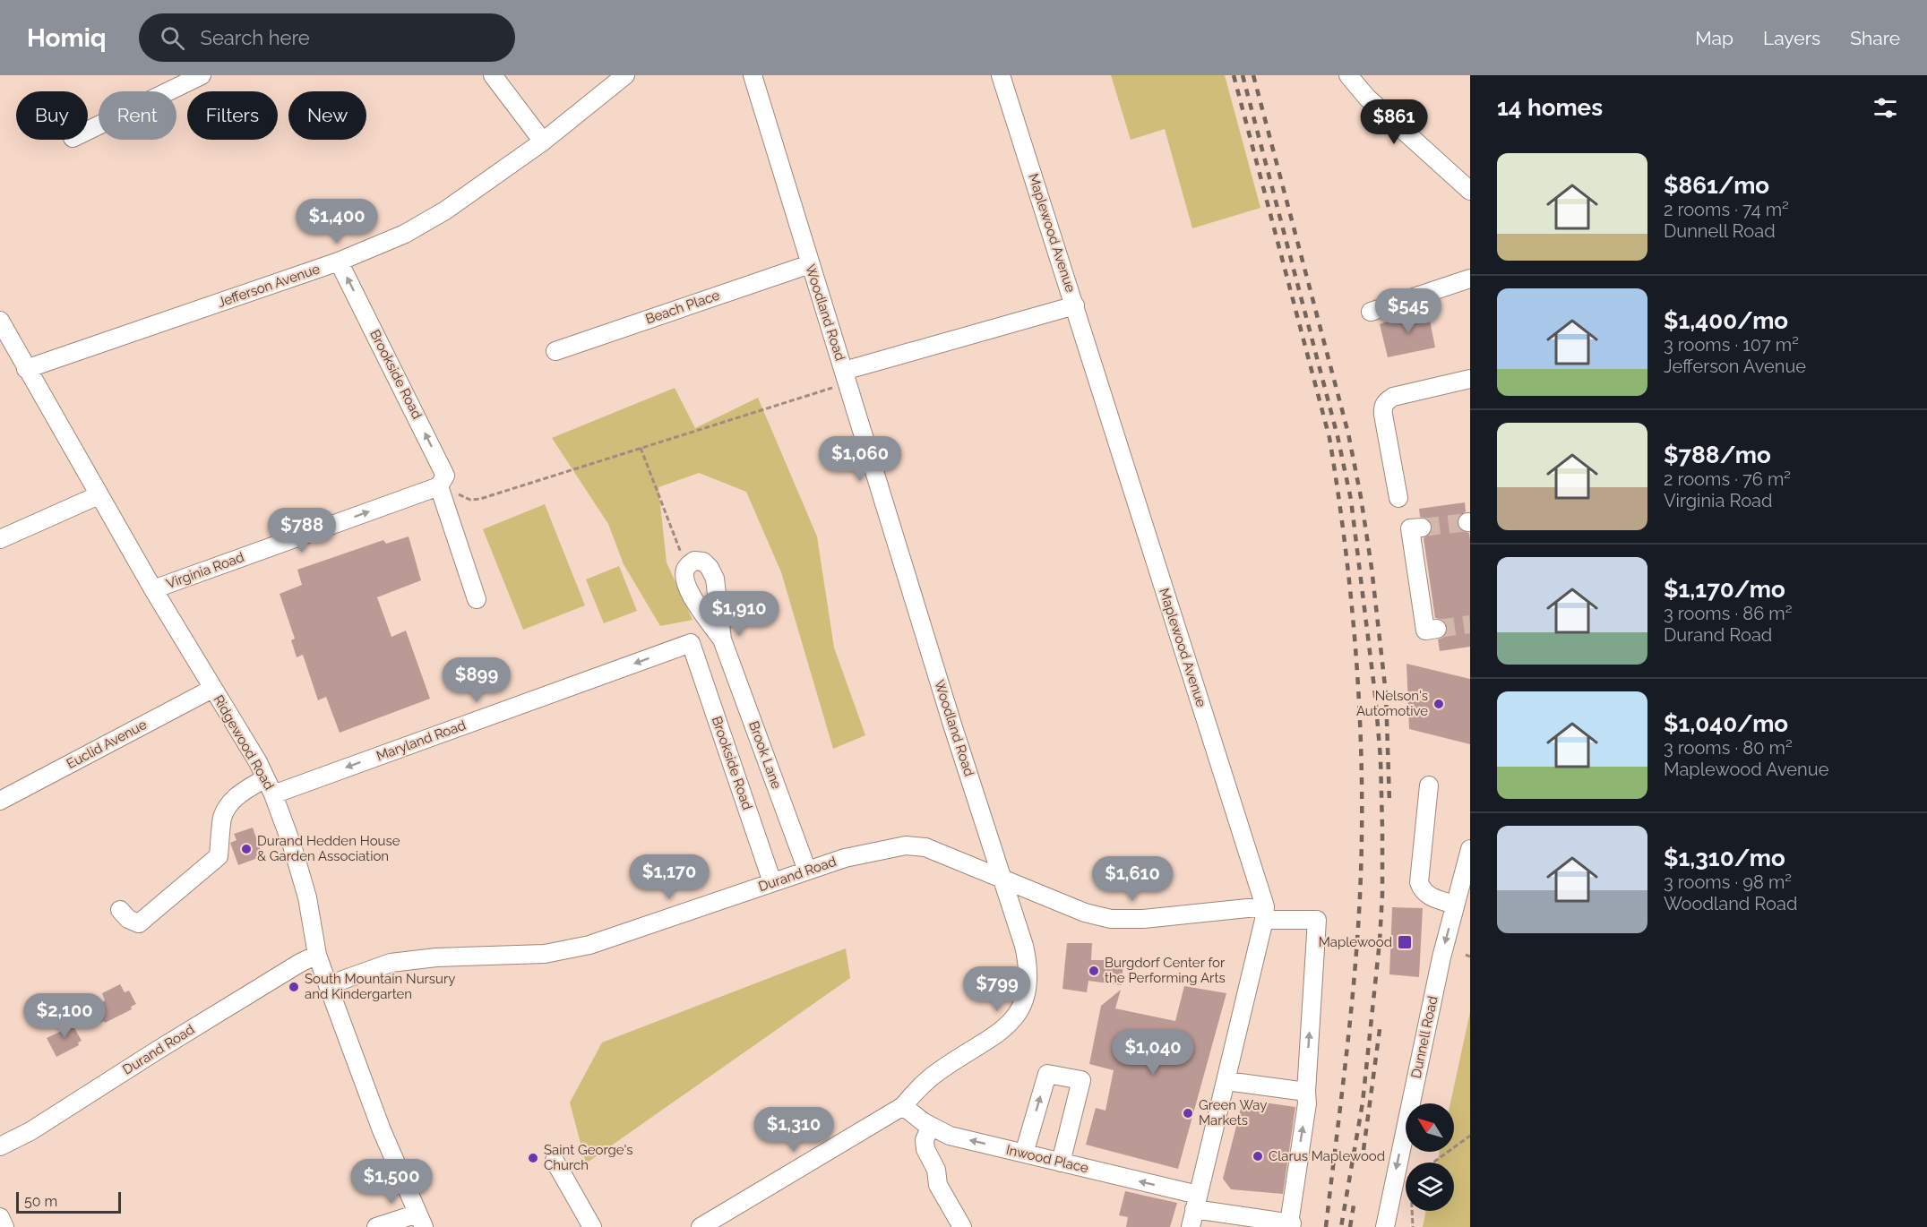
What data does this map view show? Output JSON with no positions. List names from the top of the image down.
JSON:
{
  "streets": {
    "street": [
      "Maplewood Avenue",
      "Jefferson Avenue",
      "Beach Place",
      "Woodland Road",
      "Brookside Road",
      "Virginia Road",
      "Maryland Road",
      "Ridgewood Road",
      "Euclid Avenue",
      "Brook Lane",
      "Durand Road",
      "Dunnell Road",
      "Inwood Place"
    ]
  },
  "crossings": [
    ["Maplewood Avenue", "Durand Road"],
    ["Jefferson Avenue", "Brookside Road"],
    ["Jefferson Avenue", "Ridgewood Road"],
    ["Beach Place", "Woodland Road"],
    ["Woodland Road", "Durand Road"],
    ["Woodland Road", "Inwood Place"],
    ["Brookside Road", "Virginia Road"],
    ["Brookside Road", "Maryland Road"],
    ["Brookside Road", "Durand Road"],
    ["Virginia Road", "Ridgewood Road"],
    ["Maryland Road", "Ridgewood Road"],
    ["Ridgewood Road", "Euclid Avenue"],
    ["Ridgewood Road", "Durand Road"],
    ["Brook Lane", "Durand Road"]
  ],
  "one_way": [
    "Brookside Road",
    "Virginia Road",
    "Maryland Road",
    "Inwood Place"
  ],
  "places": {
    "other": [
      "Nelson's Automotive",
      "Durand Hedden House & Garden Association",
      "Burgdorf Center for the Performing Arts",
      "South Mountain Nursury and Kindergarten",
      "Green Way Markets",
      "Clarus Maplewood",
      "Saint George's Church"
    ],
    "transit": ["Maplewood"]
  },
  "scale_bar": "50 m",
  "north": "top left",
  "page": {
    "header": "Homiq",
    "search": "Search here",
    "nav": ["Map", "Layers", "Share"],
    "heading": "14 homes",
    "chip": [
      "Buy",
      "Rent",
      "Filters",
      "New"
    ],
    "price": [
      "$861",
      "$1,400",
      "$545",
      "$1,060",
      "$788",
      "$1,910",
      "$899",
      "$1,170",
      "$1,610",
      "$799",
      "$2,100",
      "$1,040",
      "$1,310",
      "$1,500"
    ],
    "list": [
      {
        "name": "$861/mo",
        "note": "2 rooms · 74 m² · Dunnell Road"
      },
      {
        "name": "$1,400/mo",
        "note": "3 rooms · 107 m² · Jefferson Avenue"
      },
      {
        "name": "$788/mo",
        "note": "2 rooms · 76 m² · Virginia Road"
      },
      {
        "name": "$1,170/mo",
        "note": "3 rooms · 86 m² · Durand Road"
      },
      {
        "name": "$1,040/mo",
        "note": "3 rooms · 80 m² · Maplewood Avenue"
      },
      {
        "name": "$1,310/mo",
        "note": "3 rooms · 98 m² · Woodland Road"
      }
    ],
    "scale": "50 m"
  }
}
